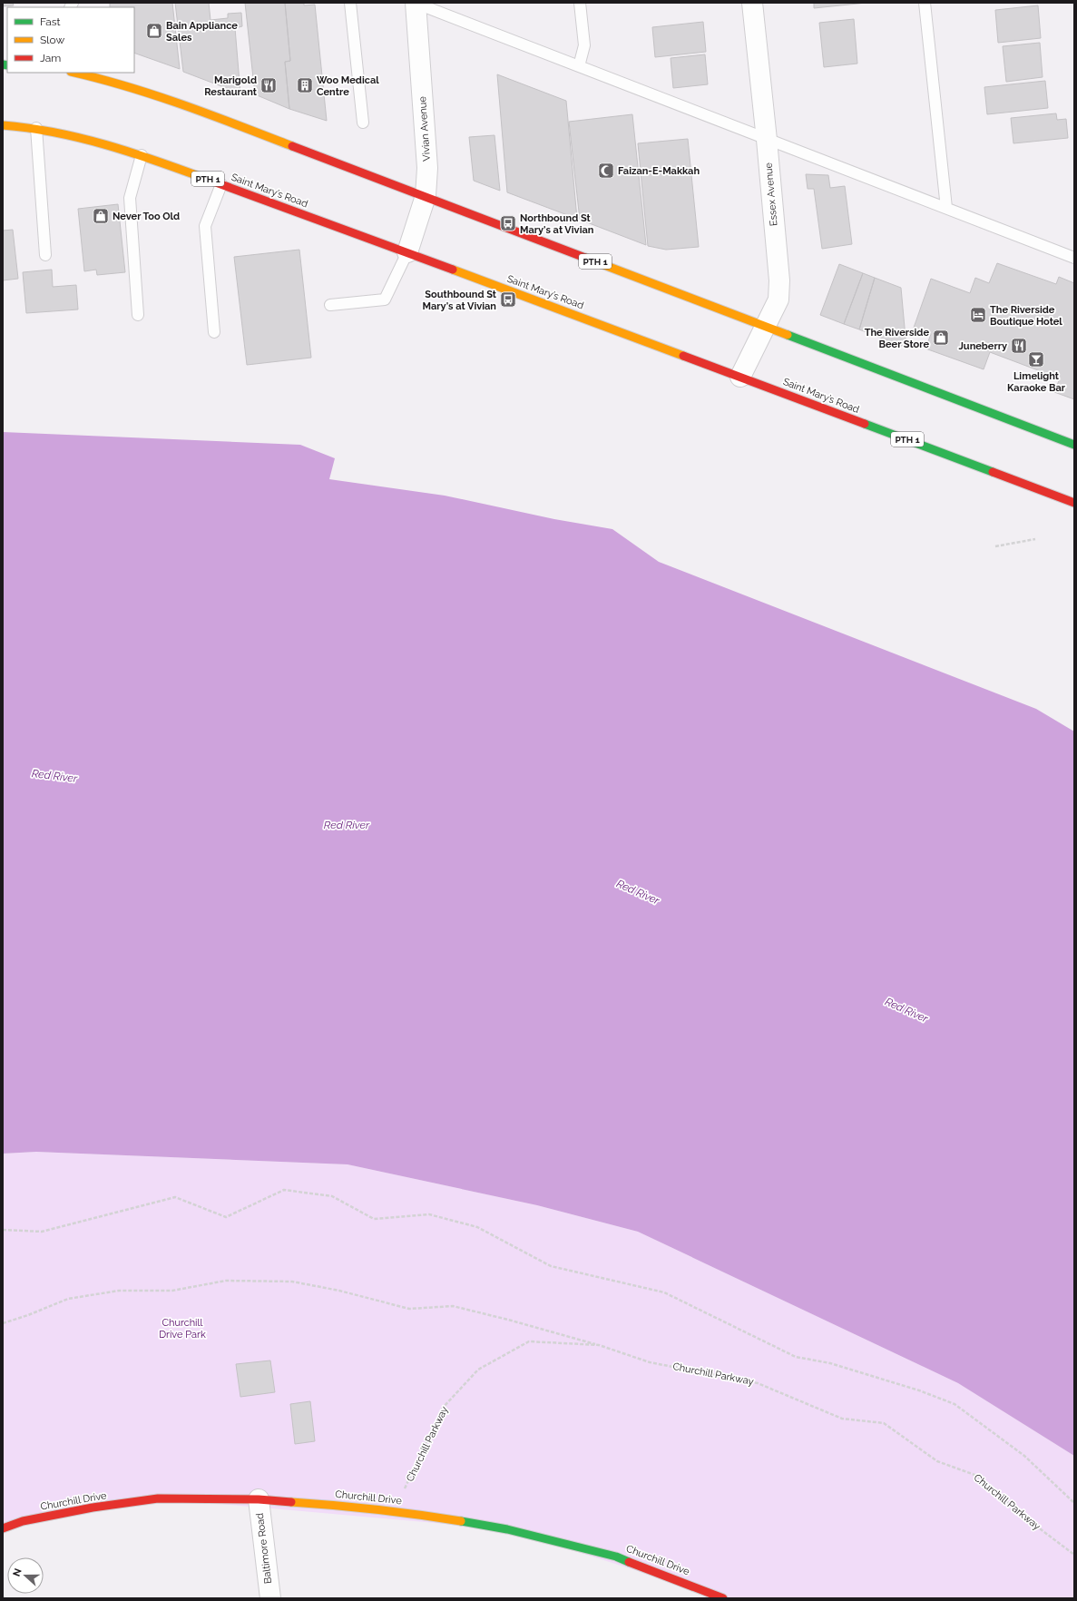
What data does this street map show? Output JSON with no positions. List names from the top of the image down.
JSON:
{
  "streets": {
    "main road": ["PTH 1", "Saint Mary’s Road", "Churchill Drive"],
    "street": ["Vivian Avenue", "Essex Avenue", "Baltimore Road"],
    "path": ["Churchill Parkway"]
  },
  "crossings": [
    ["Vivian Avenue", "PTH 1"],
    ["Vivian Avenue", "Saint Mary’s Road"],
    ["PTH 1", "Essex Avenue"],
    ["Saint Mary’s Road", "Essex Avenue"],
    ["Churchill Parkway", "Churchill Drive"],
    ["Churchill Drive", "Baltimore Road"]
  ],
  "water": ["Red River"],
  "parks": ["Churchill Drive Park"],
  "places": {
    "shop": ["Bain Appliance Sales", "Never Too Old", "The Riverside Beer Store"],
    "restaurant": ["Marigold Restaurant", "Juneberry"],
    "building": ["Woo Medical Centre"],
    "mosque": ["Faizan-E-Makkah"],
    "bus stop": ["Northbound St Mary's at Vivian", "Southbound St Mary's at Vivian"],
    "hotel": ["The Riverside Boutique Hotel"],
    "bar": ["Limelight Karaoke Bar"]
  },
  "legend": ["Fast", "Slow", "Jam"],
  "north": "left"
}
